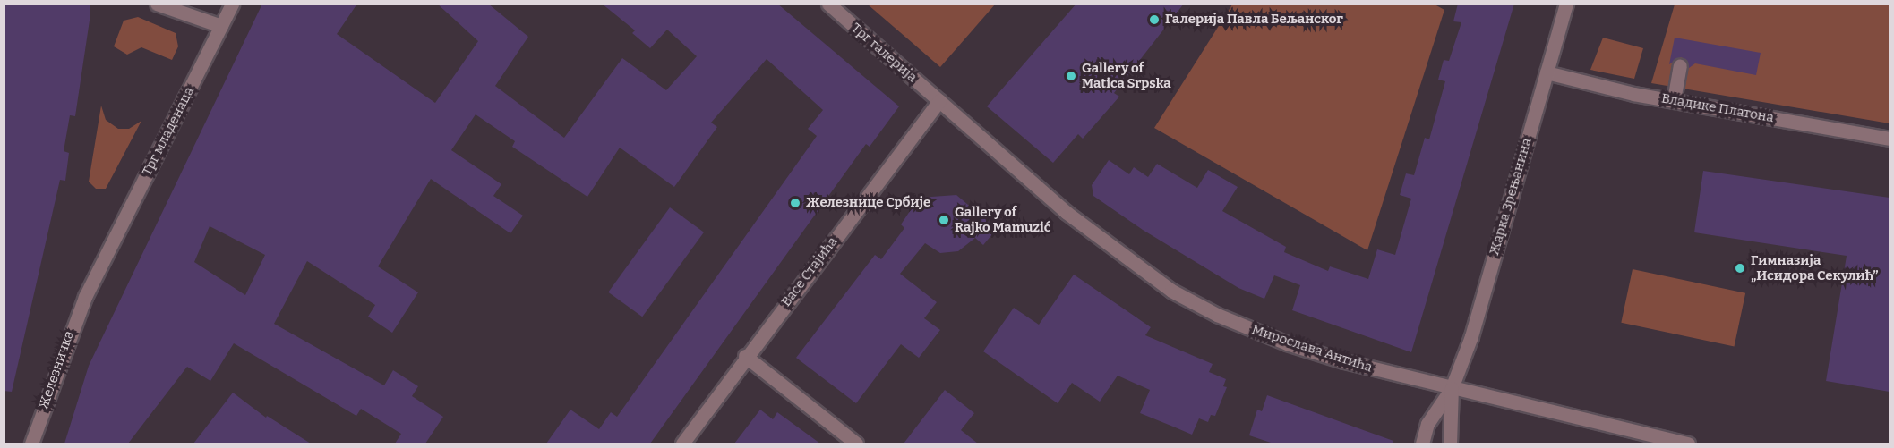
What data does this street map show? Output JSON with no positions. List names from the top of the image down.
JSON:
{
  "streets": {
    "street": [
      "Трг галерија",
      "Владике Платона",
      "Трг младенаца",
      "Жарка Зрењанина",
      "Васе Стајића",
      "Мирослава Антића",
      "Железничка"
    ]
  },
  "crossings": [
    ["Трг галерија", "Васе Стајића"],
    ["Трг галерија", "Мирослава Антића"],
    ["Владике Платона", "Жарка Зрењанина"],
    ["Трг младенаца", "Железничка"],
    ["Жарка Зрењанина", "Мирослава Антића"],
    ["Васе Стајића", "Мирослава Антића"]
  ],
  "places": [
    "Галерија Павла Бељанског",
    "Gallery of Matica Srpska",
    "Железнице Србије",
    "Gallery of Rajko Mamuzić",
    "Гимназија „Исидора Секулић”"
  ]
}
